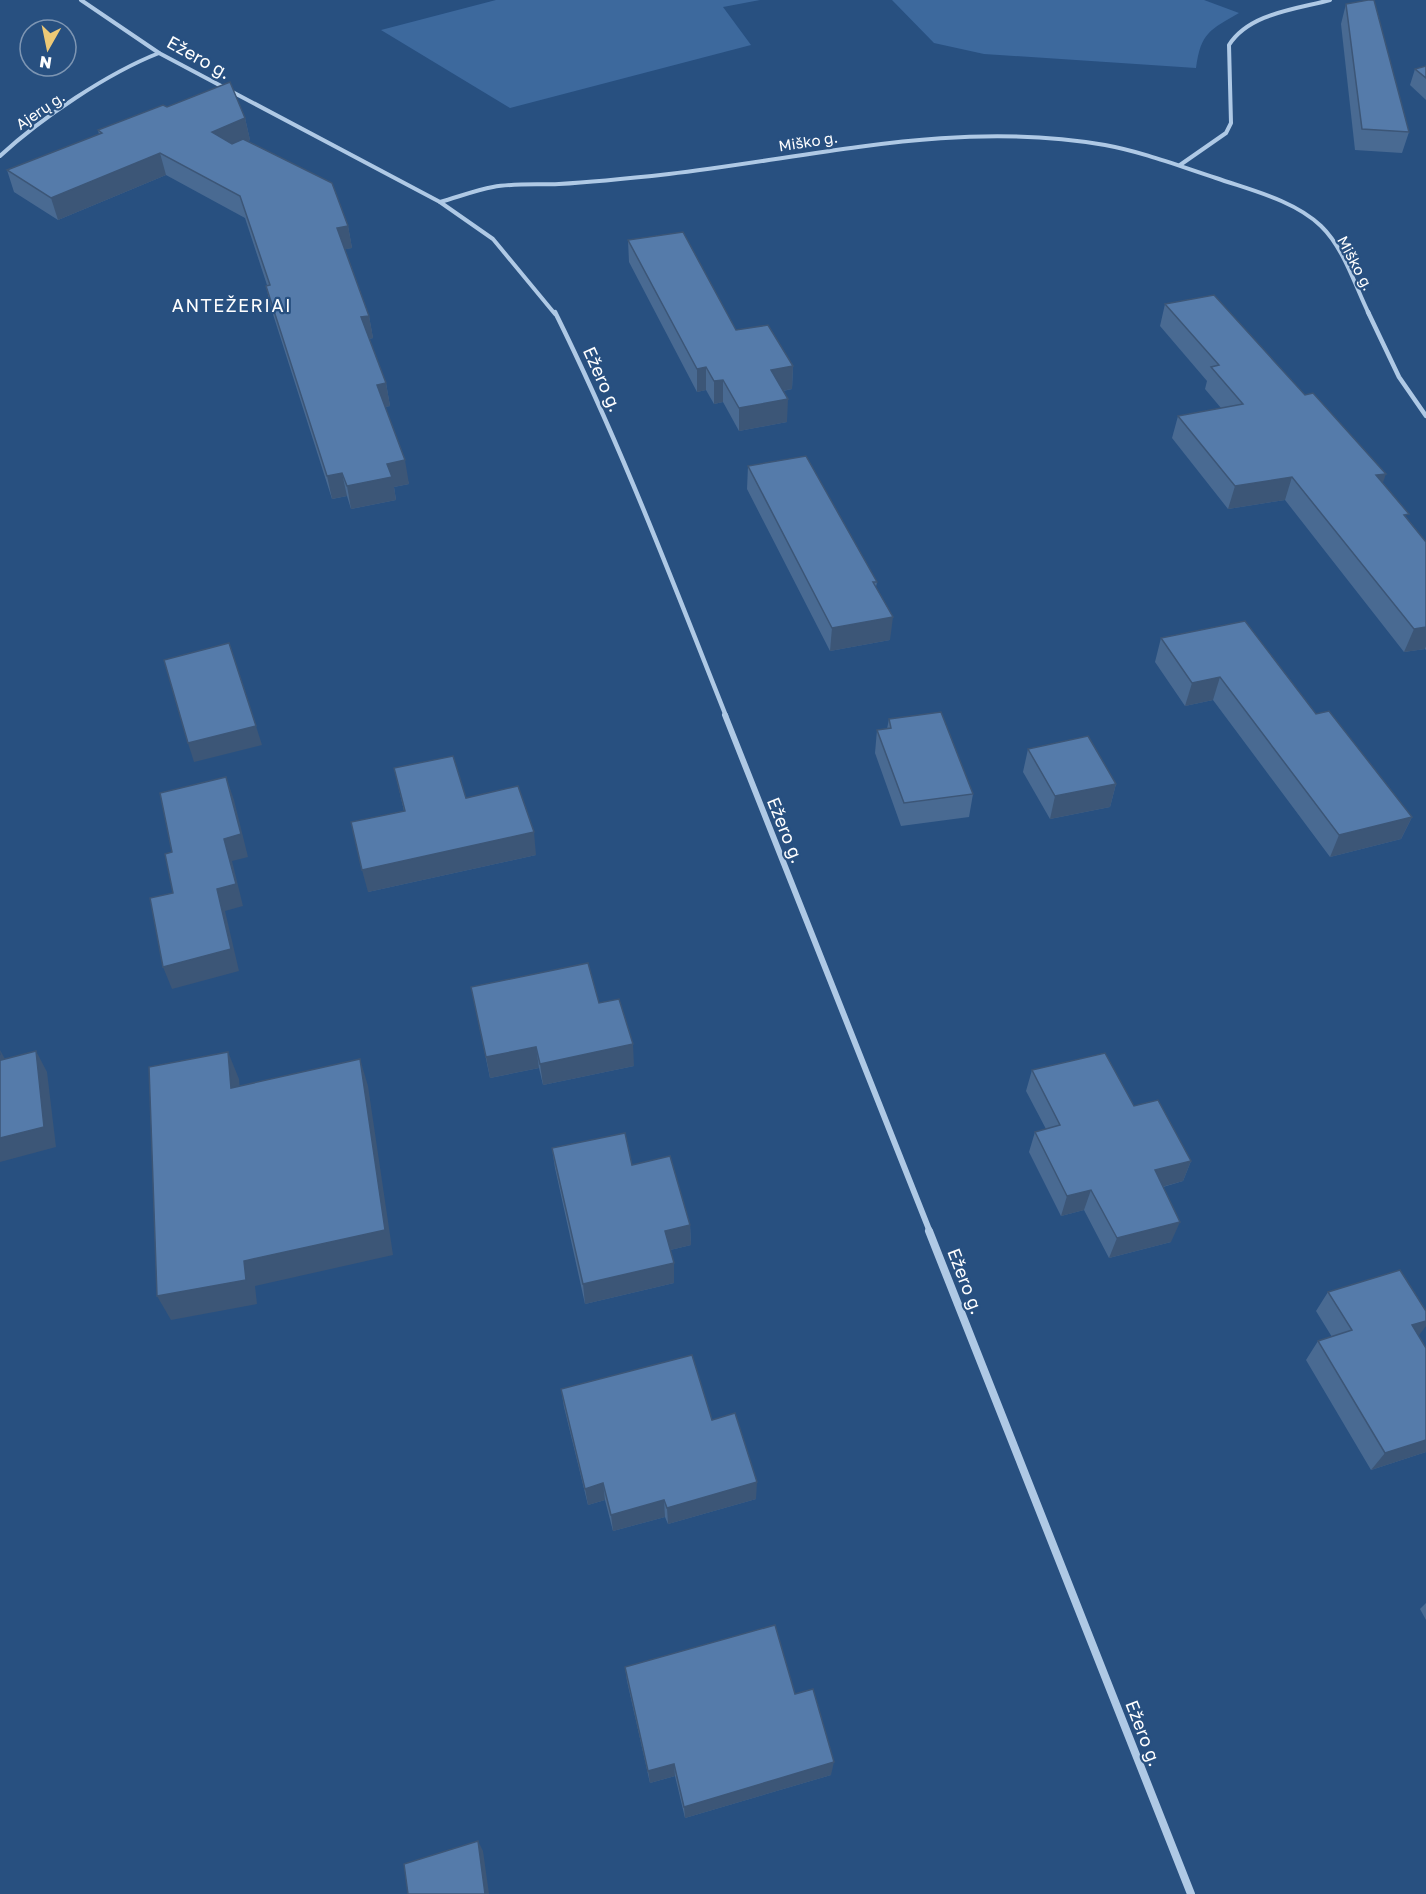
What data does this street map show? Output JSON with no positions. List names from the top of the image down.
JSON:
{
  "streets": {
    "street": ["Ežero g.", "Ajerų g.", "Miško g."]
  },
  "crossings": [
    ["Ežero g.", "Ajerų g."],
    ["Ežero g.", "Miško g."]
  ],
  "districts": ["ANTEŽERIAI"],
  "north": "bottom"
}
